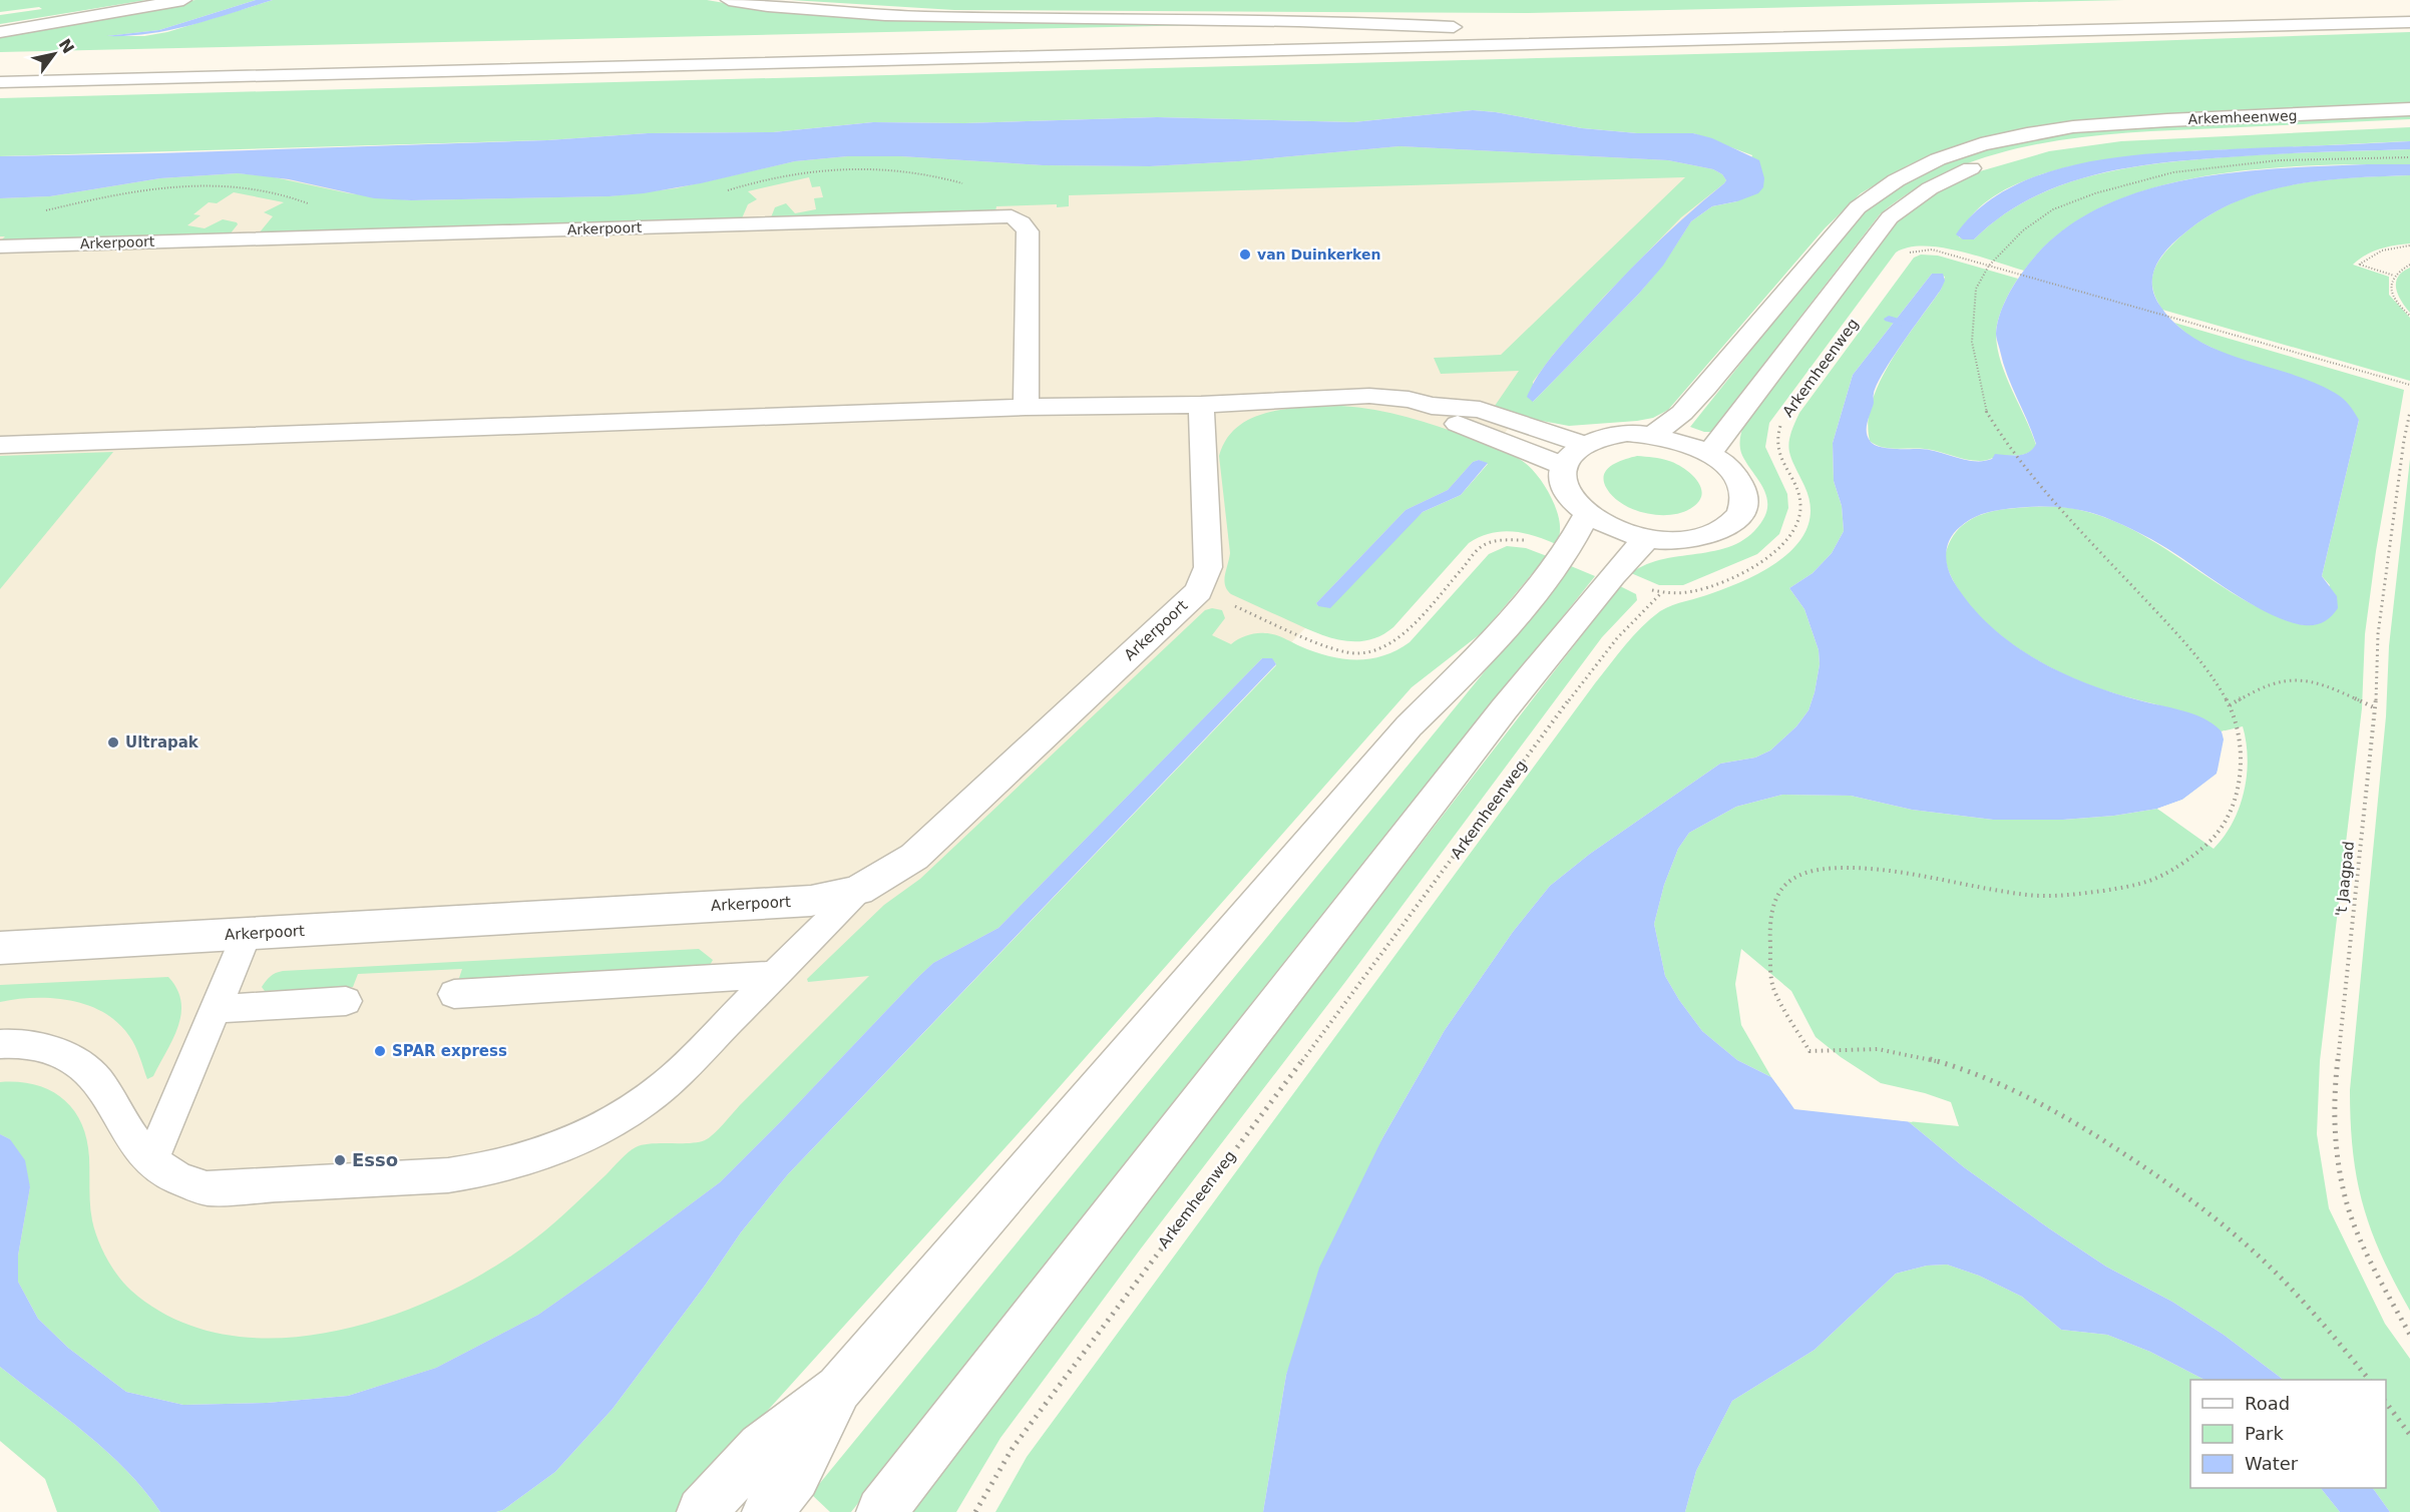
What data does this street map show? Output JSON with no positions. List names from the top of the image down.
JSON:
{
  "streets": {
    "main road": ["Arkemheenweg", "Arkerpoort"],
    "path": ["'t Jaagpad"]
  },
  "places": [
    "van Duinkerken",
    "Ultrapak",
    "SPAR express",
    "Esso"
  ],
  "legend": ["Road", "Park", "Water"],
  "north": "top right"
}
